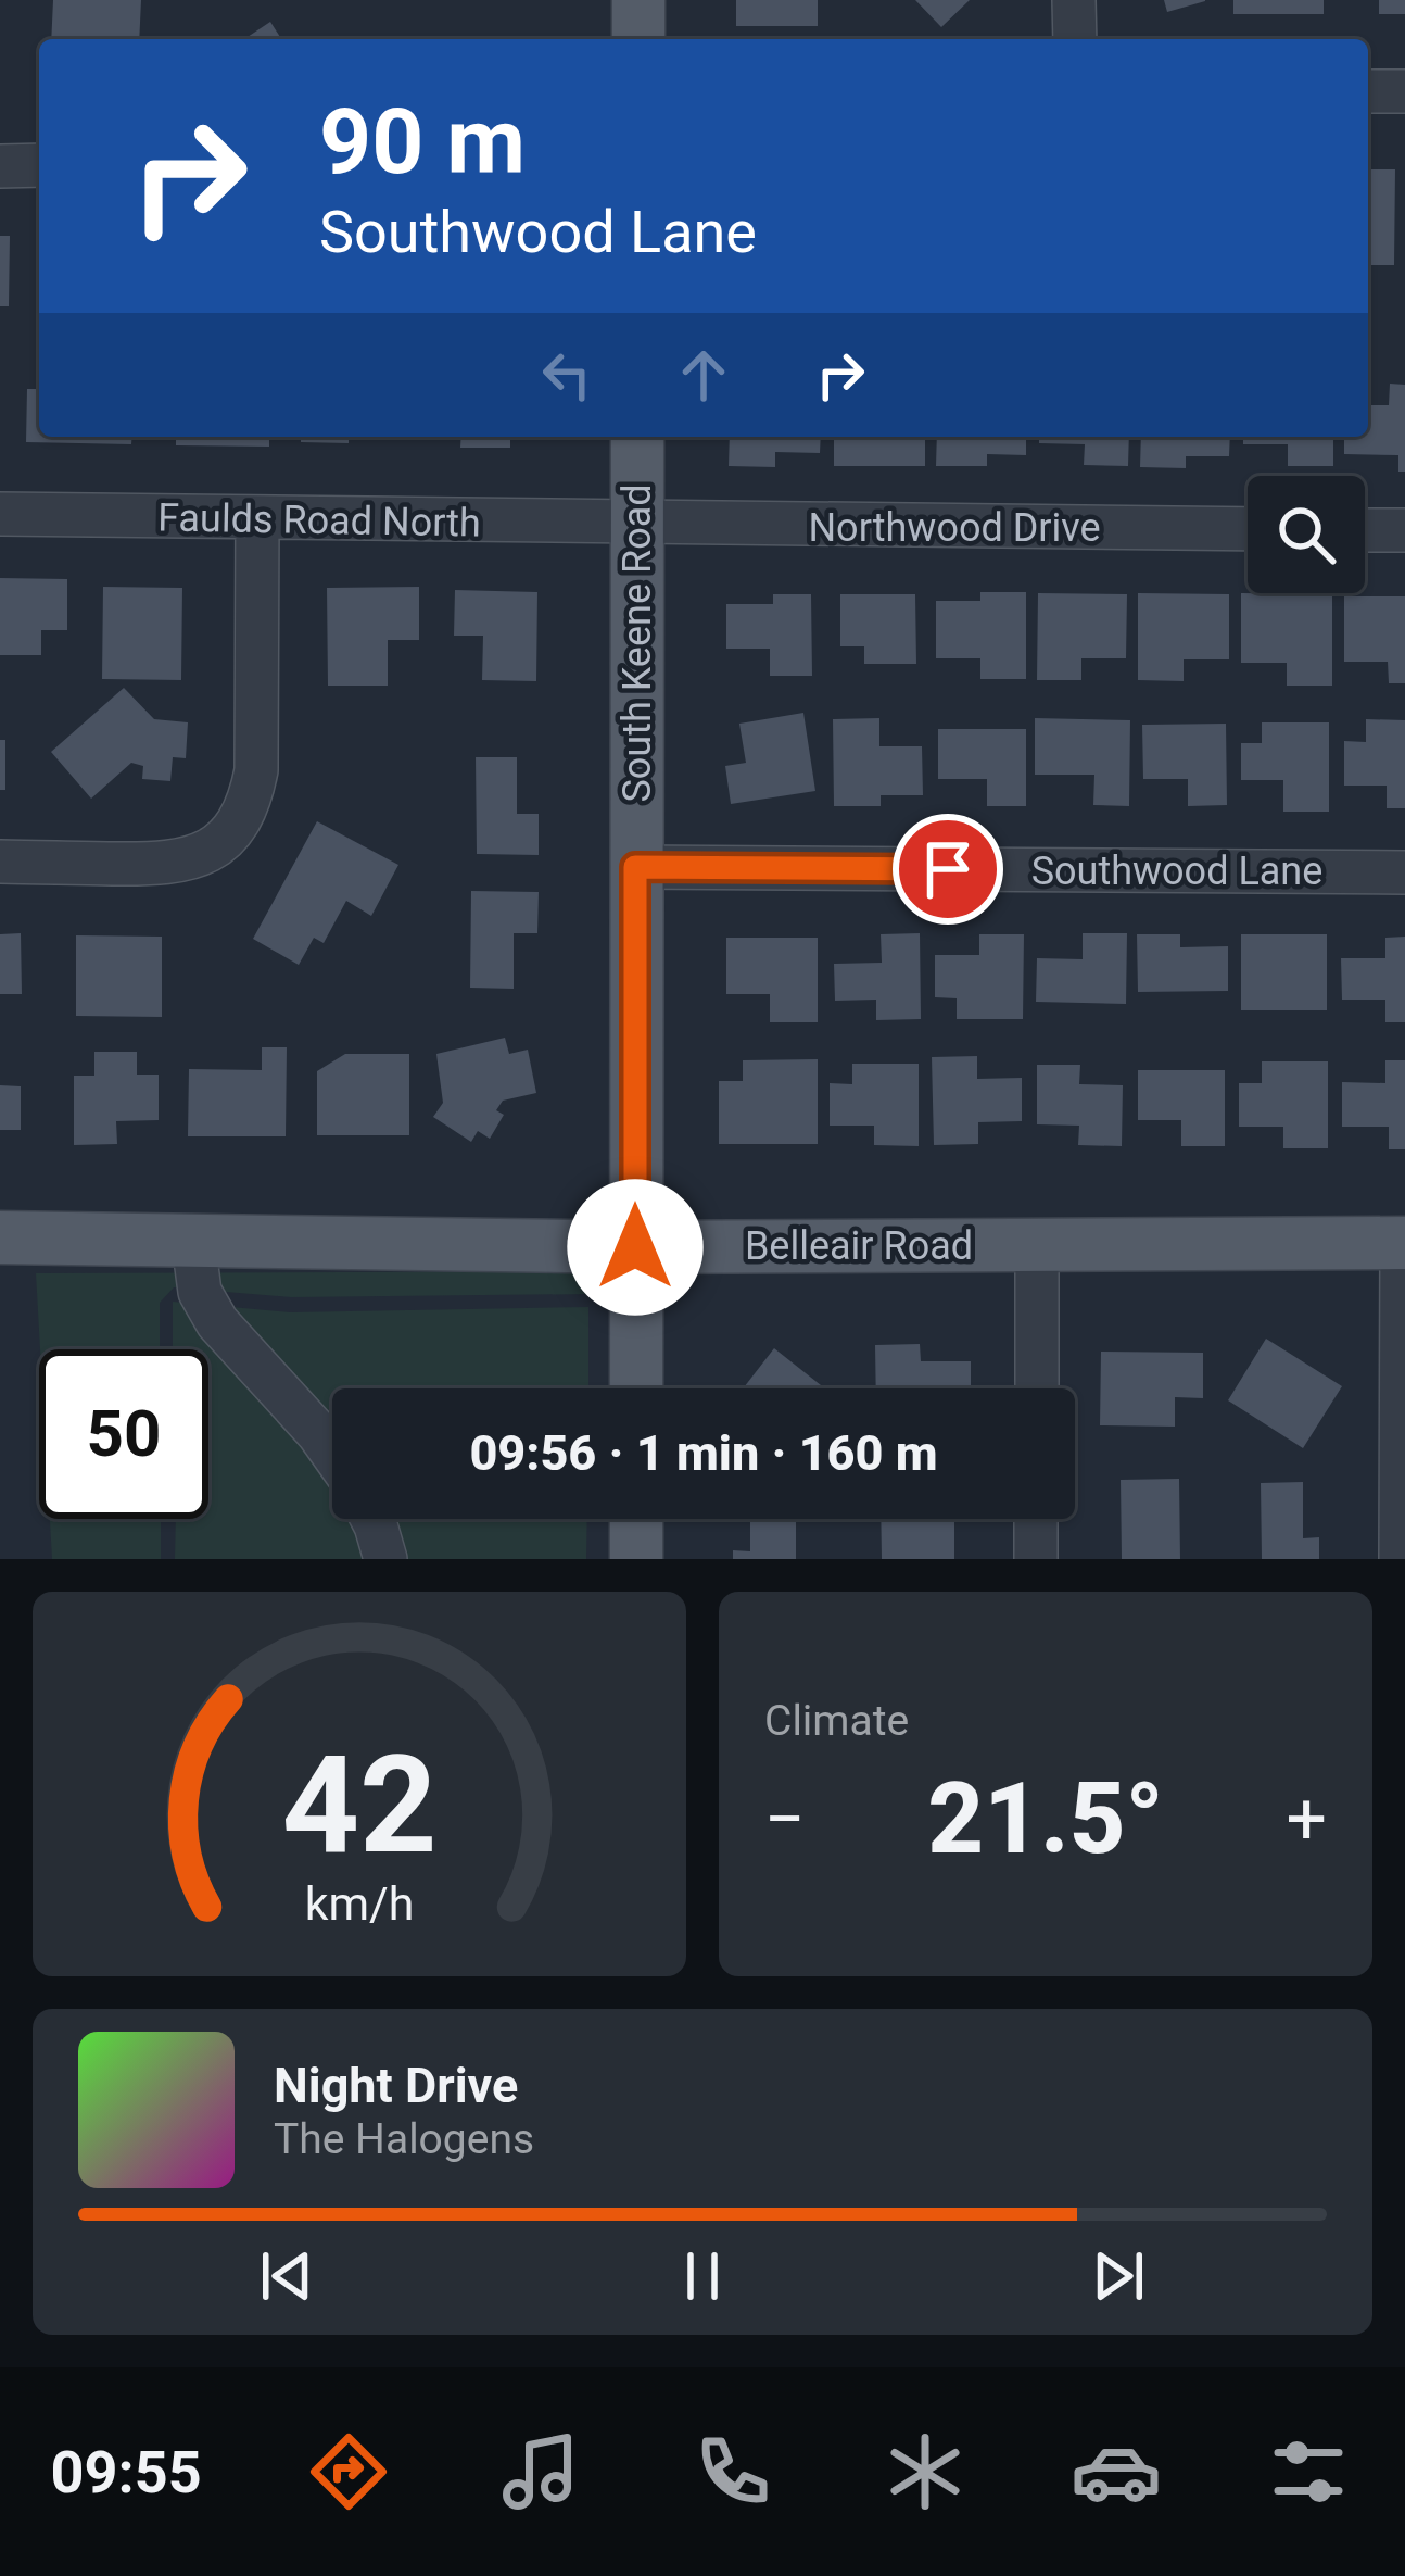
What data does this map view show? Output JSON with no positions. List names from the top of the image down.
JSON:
{
  "streets": {
    "main road": ["South Keene Road", "Belleair Road"],
    "street": ["Faulds Road North", "Northwood Drive", "Southwood Lane"]
  },
  "crossings": [
    ["Faulds Road North", "Northwood Drive"],
    ["Faulds Road North", "South Keene Road"],
    ["Northwood Drive", "South Keene Road"],
    ["South Keene Road", "Southwood Lane"],
    ["South Keene Road", "Belleair Road"]
  ],
  "page": {
    "turn": ["90 m", "Southwood Lane"],
    "limit": "50",
    "trip": "09:56 · 1 min · 160 m",
    "tile": "Climate",
    "heat": ["−", "21.5°", "+"],
    "song": ["Night Drive", "The Halogens"],
    "tabs": "09:55",
    "gauge": ["42", "km/h"]
  }
}
